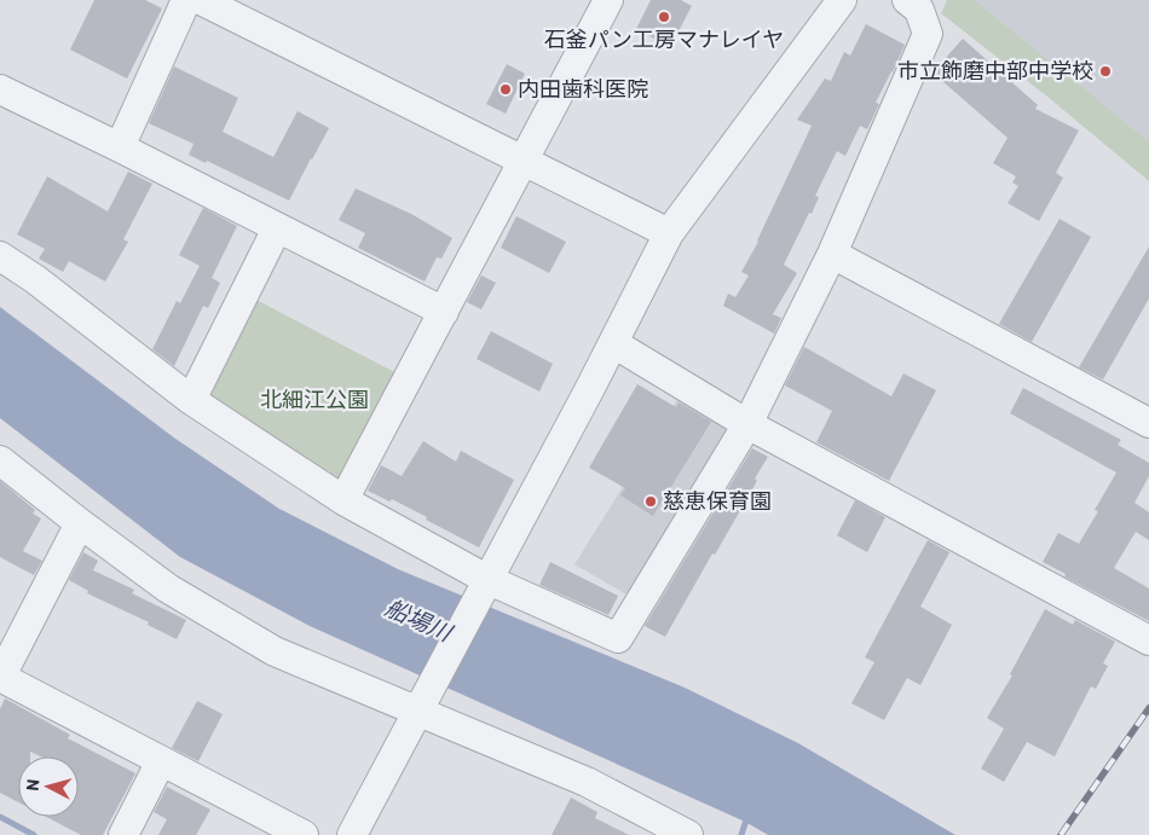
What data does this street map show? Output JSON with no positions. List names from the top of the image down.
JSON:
{
  "water": ["船場川"],
  "parks": ["北細江公園"],
  "places": [
    "石釜パン工房マナレイヤ",
    "市立飾磨中部中学校",
    "内田歯科医院",
    "慈恵保育園"
  ],
  "north": "left"
}
